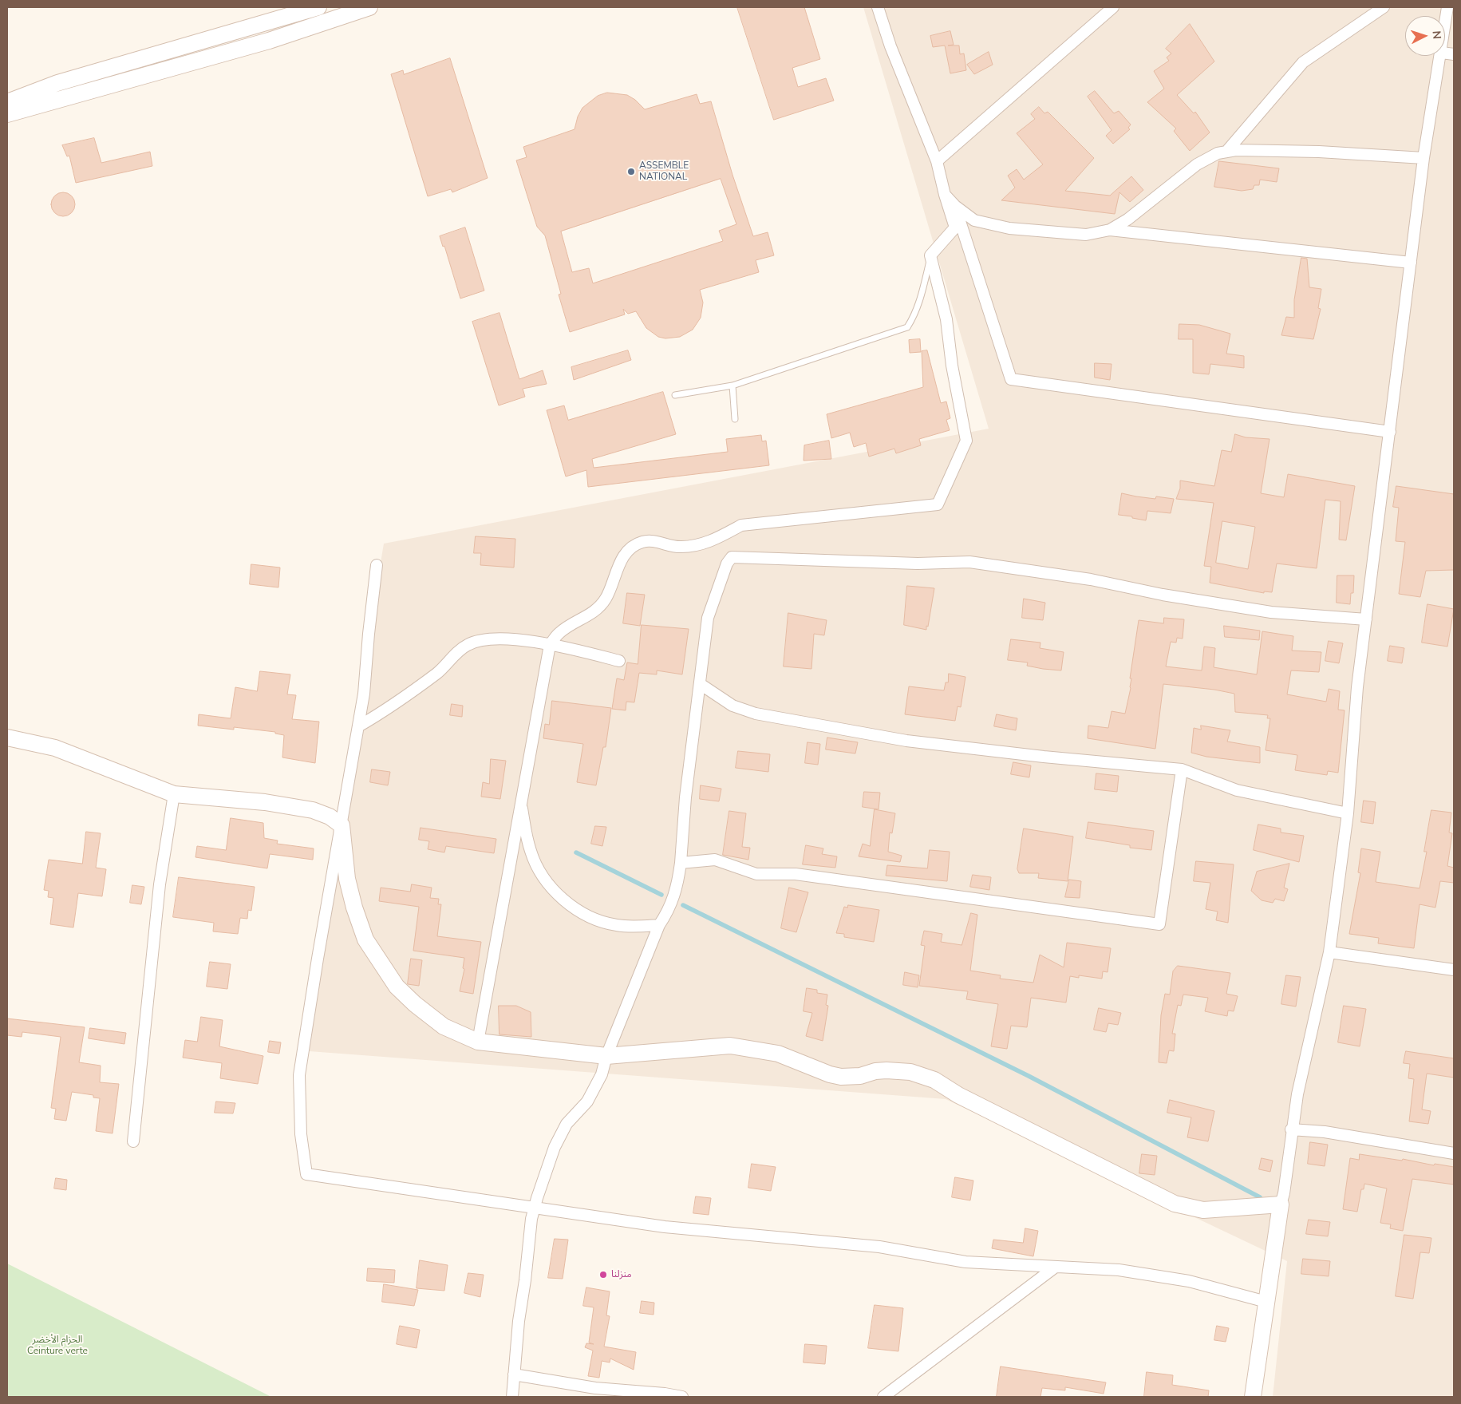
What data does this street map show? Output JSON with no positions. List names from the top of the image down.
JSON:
{
  "parks": ["الحزام الأخضر Ceinture verte"],
  "places": ["ASSEMBLE NATIONAL", "منزلنا"],
  "north": "right"
}
